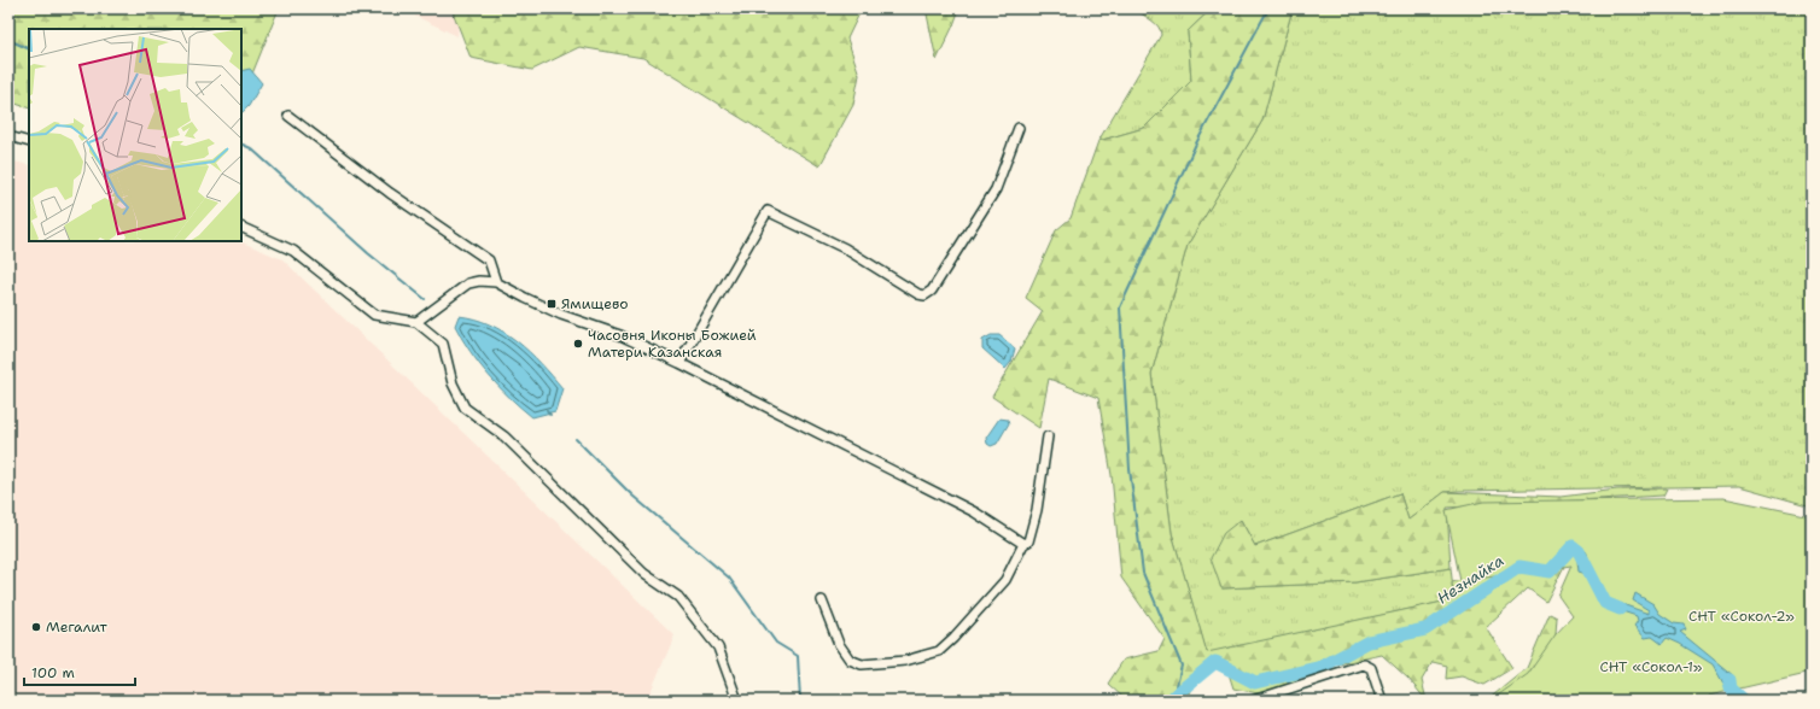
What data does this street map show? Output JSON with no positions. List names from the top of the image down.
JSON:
{
  "water": ["Незнайка"],
  "parks": ["СНТ «Сокол-2»", "СНТ «Сокол-1»"],
  "places": {
    "transit": ["Ямищево"],
    "other": ["Часовня Иконы Божией Матери Казанская", "Мегалит"]
  },
  "scale_bar": "100 m"
}
